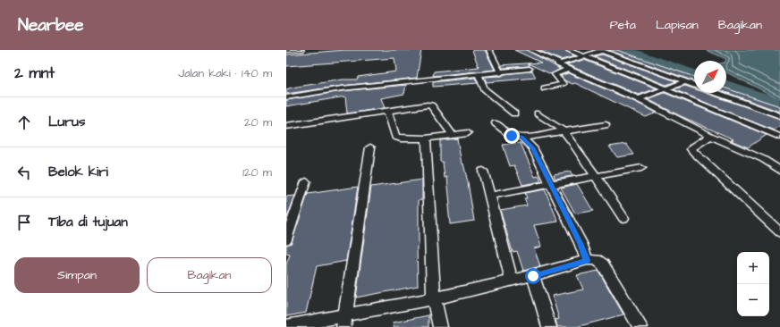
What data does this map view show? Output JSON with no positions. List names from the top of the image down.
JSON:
{
  "north": "top right",
  "page": {
    "header": "Nearbee",
    "nav": ["Peta", "Lapisan", "Bagikan"],
    "heading": ["2 mnt", "Jalan kaki · 140 m"],
    "list": [
      ["Lurus", "20 m"],
      ["Belok kiri", "120 m"],
      "Tiba di tujuan"
    ],
    "buttons": ["Simpan", "Bagikan"],
    "map_buttons": ["+", "−"]
  }
}
